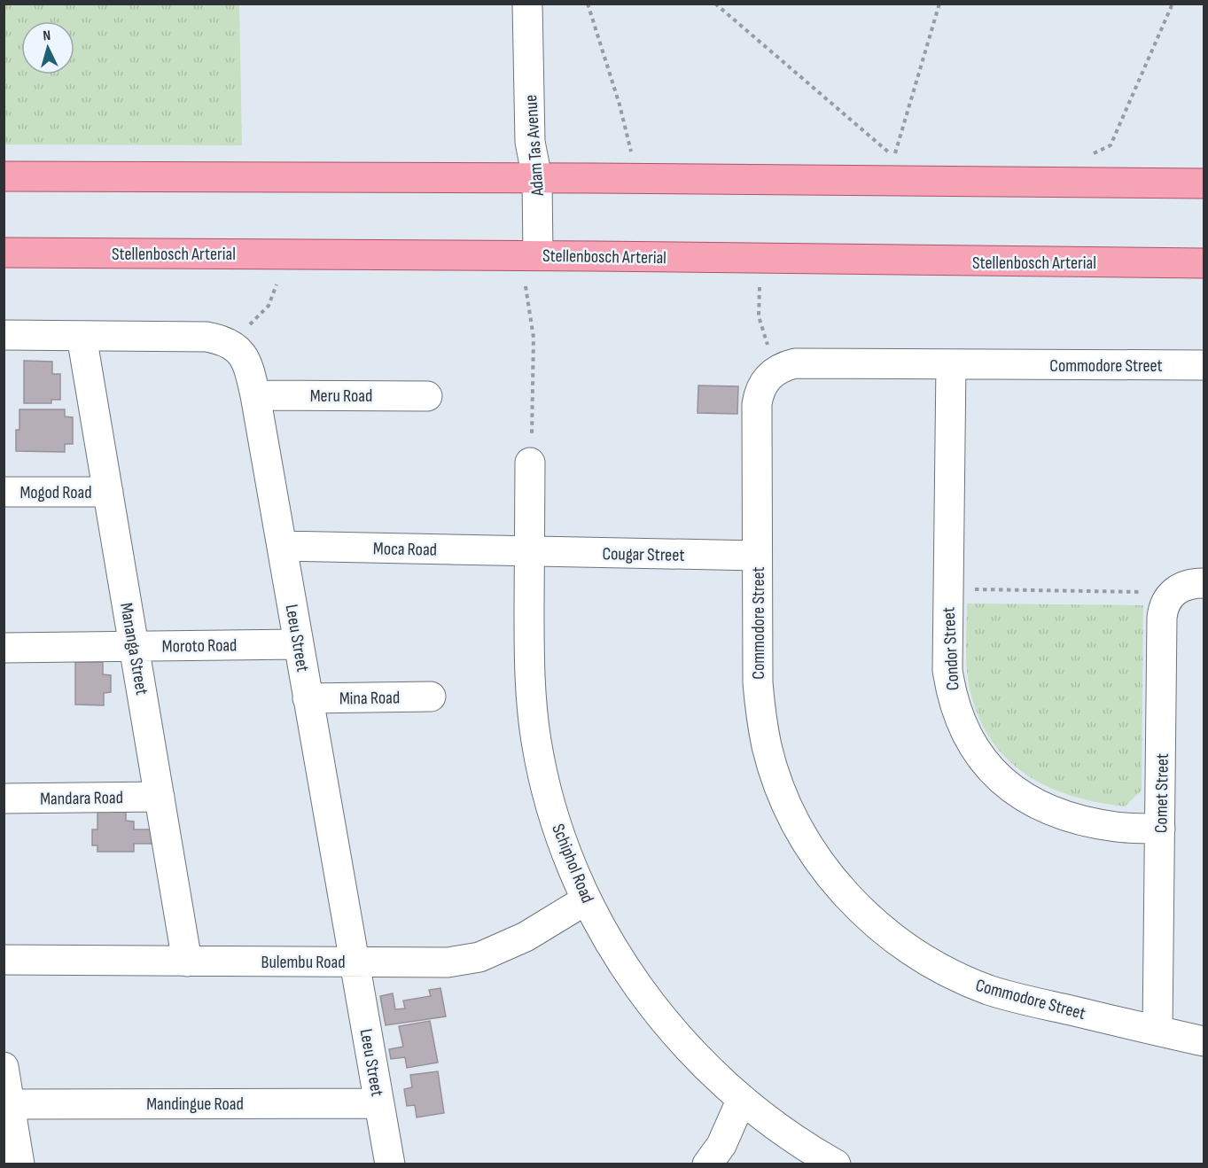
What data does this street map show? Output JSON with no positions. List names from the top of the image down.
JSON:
{
  "streets": {
    "main road": ["Stellenbosch Arterial"],
    "street": [
      "Adam Tas Avenue",
      "Commodore Street",
      "Meru Road",
      "Mogod Road",
      "Moca Road",
      "Cougar Street",
      "Leeu Street",
      "Moroto Road",
      "Mananga Street",
      "Condor Street",
      "Mina Road",
      "Comet Street",
      "Mandara Road",
      "Schiphol Road",
      "Bulembu Road",
      "Mandingue Road"
    ]
  },
  "crossings": [
    ["Adam Tas Avenue", "Stellenbosch Arterial"],
    ["Commodore Street", "Cougar Street"],
    ["Commodore Street", "Condor Street"],
    ["Commodore Street", "Comet Street"],
    ["Meru Road", "Leeu Street"],
    ["Mogod Road", "Mananga Street"],
    ["Moca Road", "Cougar Street"],
    ["Moca Road", "Leeu Street"],
    ["Moca Road", "Schiphol Road"],
    ["Cougar Street", "Schiphol Road"],
    ["Leeu Street", "Moroto Road"],
    ["Leeu Street", "Mina Road"],
    ["Leeu Street", "Bulembu Road"],
    ["Leeu Street", "Mandingue Road"],
    ["Moroto Road", "Mananga Street"],
    ["Mananga Street", "Mandara Road"],
    ["Mananga Street", "Bulembu Road"],
    ["Condor Street", "Comet Street"],
    ["Schiphol Road", "Bulembu Road"]
  ],
  "north": "top"
}
